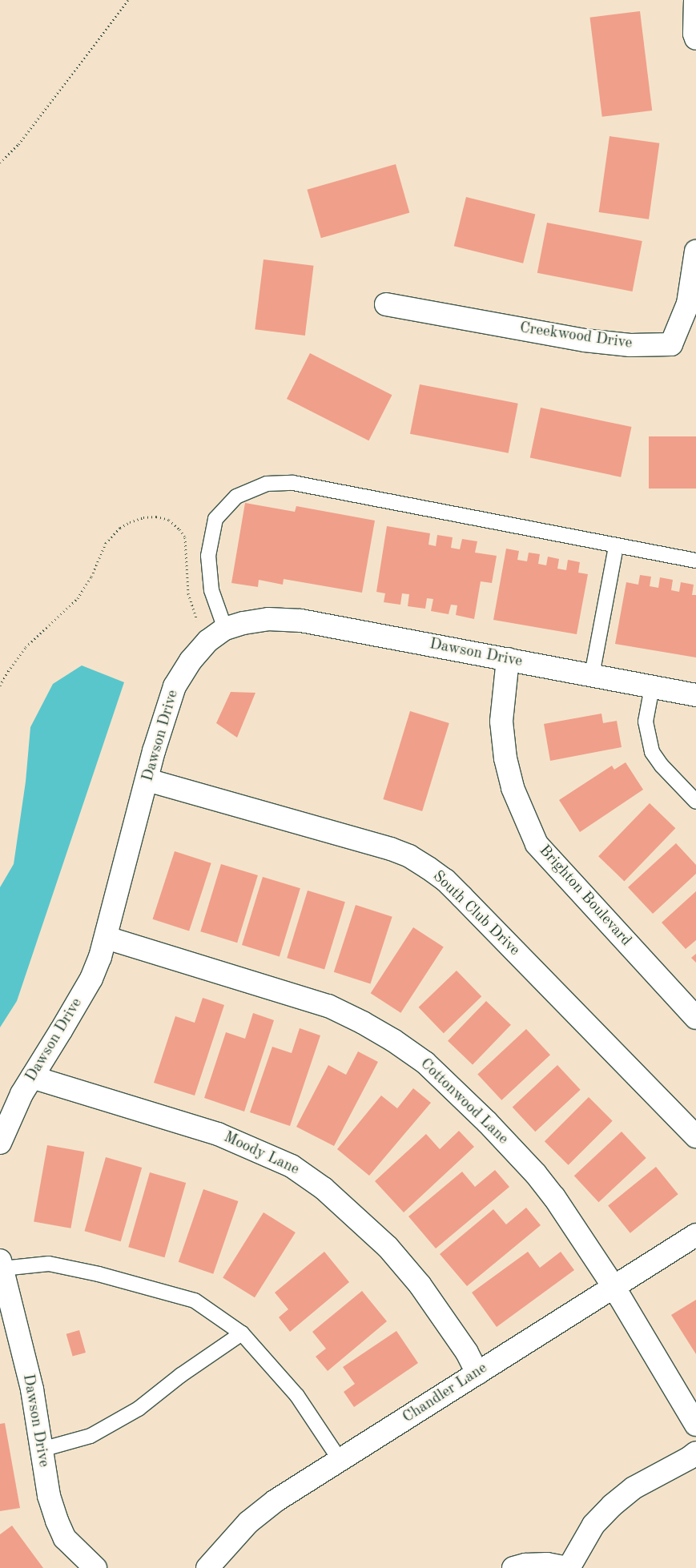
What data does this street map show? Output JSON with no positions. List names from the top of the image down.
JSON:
{
  "streets": {
    "street": [
      "Creekwood Drive",
      "Dawson Drive",
      "Brighton Boulevard",
      "South Club Drive",
      "Cottonwood Lane",
      "Moody Lane",
      "Chandler Lane"
    ]
  },
  "crossings": [
    ["Dawson Drive", "Brighton Boulevard"],
    ["Dawson Drive", "South Club Drive"],
    ["Dawson Drive", "Cottonwood Lane"],
    ["Dawson Drive", "Moody Lane"],
    ["Cottonwood Lane", "Chandler Lane"],
    ["Moody Lane", "Chandler Lane"]
  ]
}
